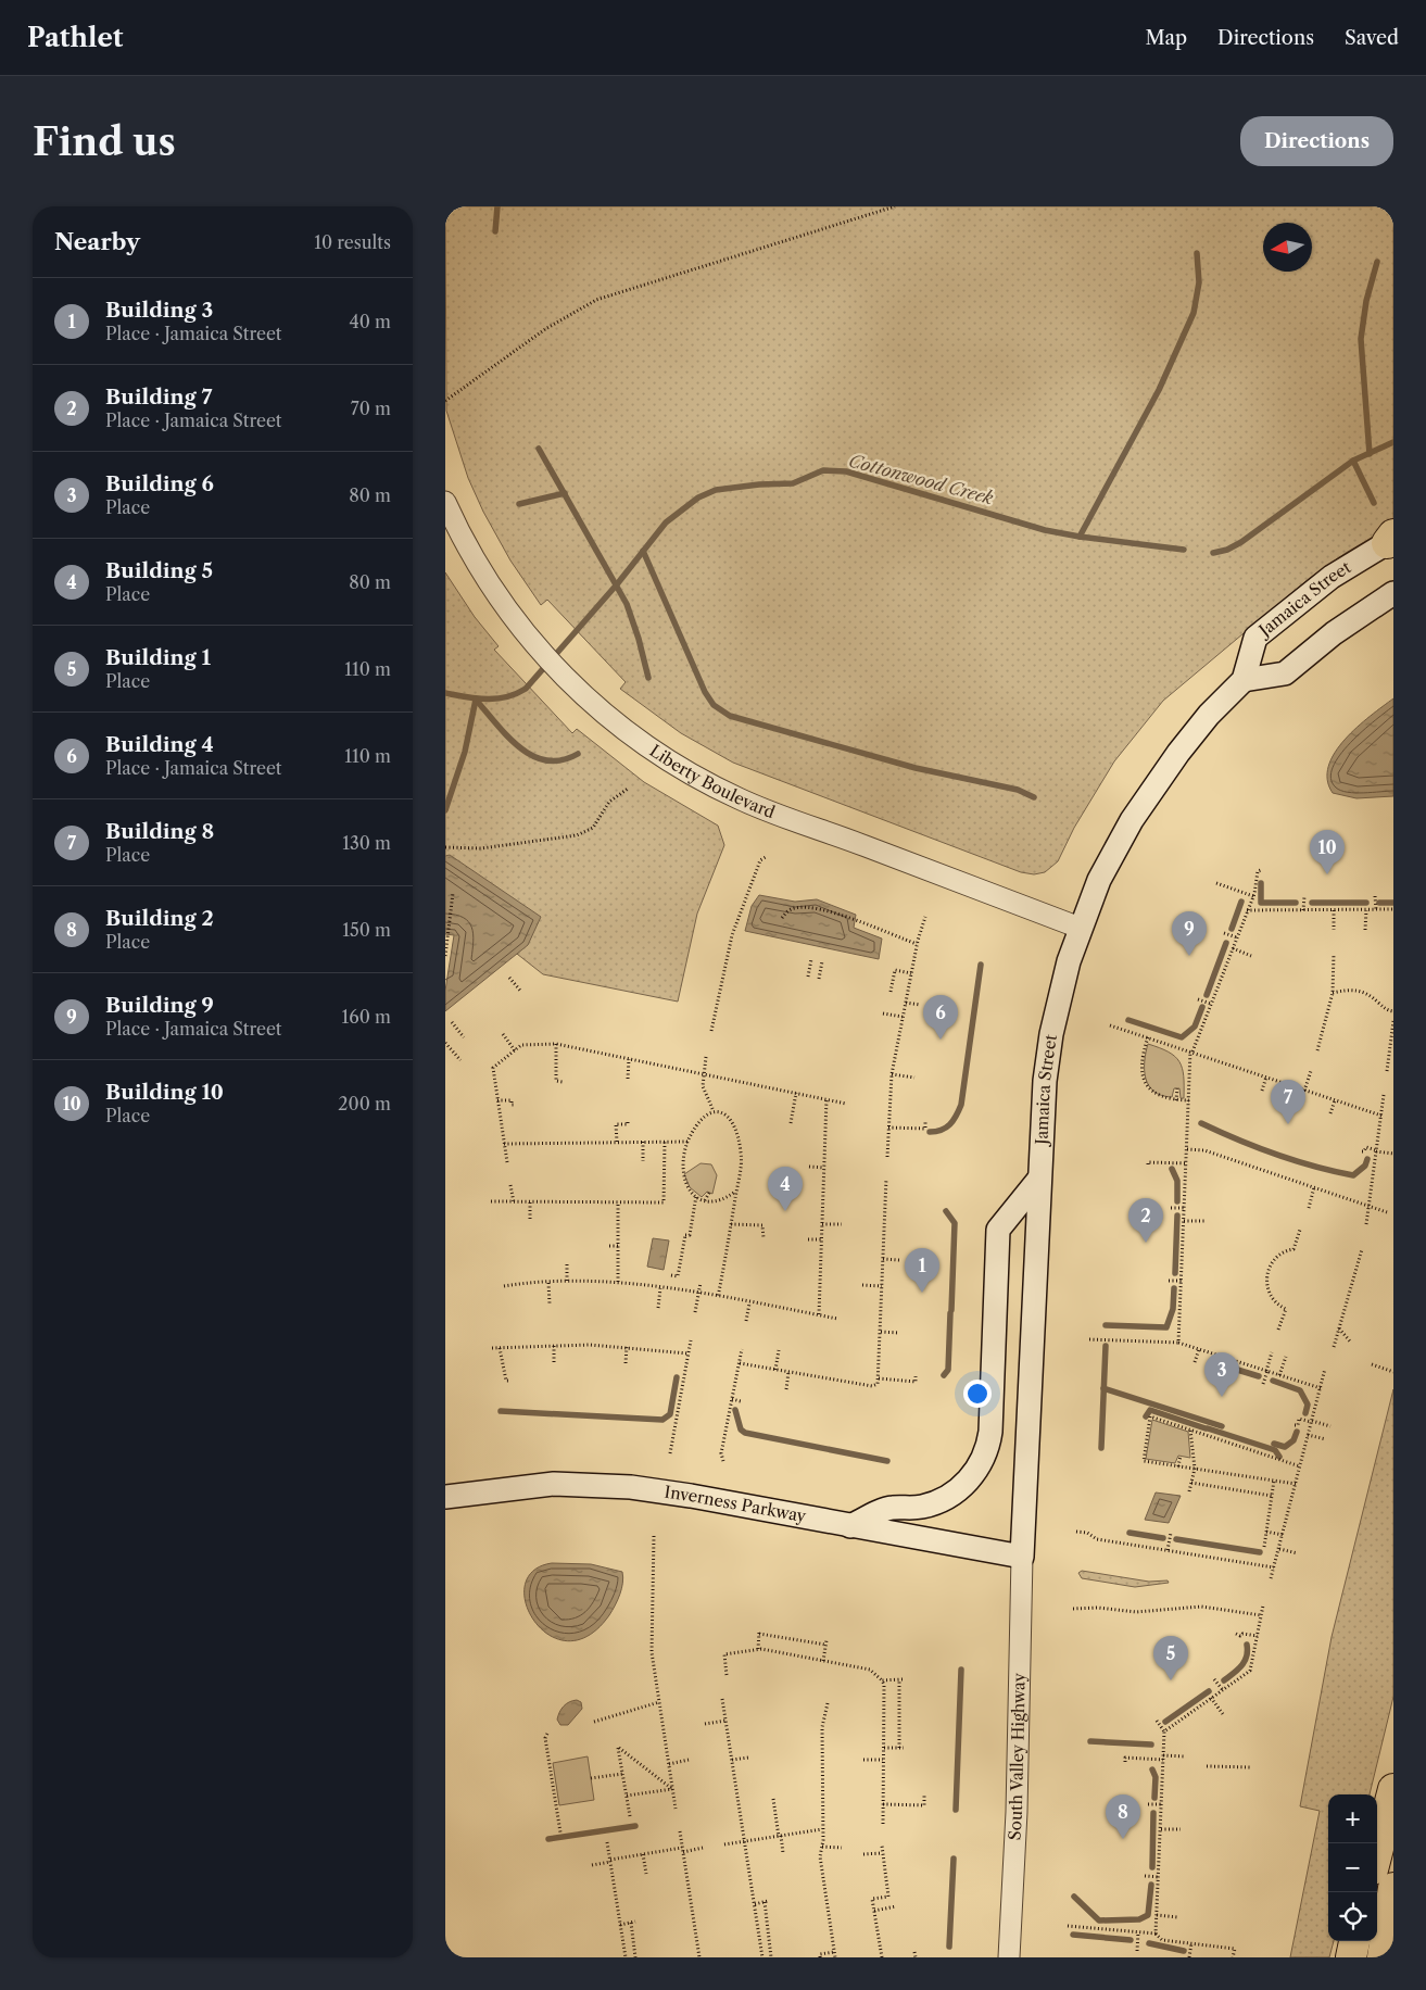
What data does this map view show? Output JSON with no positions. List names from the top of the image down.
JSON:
{
  "streets": {
    "main road": ["Jamaica Street", "Inverness Parkway"],
    "street": ["Liberty Boulevard", "South Valley Highway"]
  },
  "crossings": [
    ["Jamaica Street", "Liberty Boulevard"],
    ["Jamaica Street", "Inverness Parkway"],
    ["Jamaica Street", "South Valley Highway"],
    ["Inverness Parkway", "South Valley Highway"]
  ],
  "water": ["Cottonwood Creek"],
  "north": "left",
  "page": {
    "header": "Pathlet",
    "nav": ["Map", "Directions", "Saved"],
    "buttons": "Directions",
    "title": "Find us",
    "heading": ["Nearby", "10 results"],
    "list": [
      {
        "mark": "1",
        "name": "Building 3",
        "note": "Place · Jamaica Street",
        "value": "40 m"
      },
      {
        "mark": "2",
        "name": "Building 7",
        "note": "Place · Jamaica Street",
        "value": "70 m"
      },
      {
        "mark": "3",
        "name": "Building 6",
        "note": "Place",
        "value": "80 m"
      },
      {
        "mark": "4",
        "name": "Building 5",
        "note": "Place",
        "value": "80 m"
      },
      {
        "mark": "5",
        "name": "Building 1",
        "note": "Place",
        "value": "110 m"
      },
      {
        "mark": "6",
        "name": "Building 4",
        "note": "Place · Jamaica Street",
        "value": "110 m"
      },
      {
        "mark": "7",
        "name": "Building 8",
        "note": "Place",
        "value": "130 m"
      },
      {
        "mark": "8",
        "name": "Building 2",
        "note": "Place",
        "value": "150 m"
      },
      {
        "mark": "9",
        "name": "Building 9",
        "note": "Place · Jamaica Street",
        "value": "160 m"
      },
      {
        "mark": "10",
        "name": "Building 10",
        "note": "Place",
        "value": "200 m"
      }
    ],
    "pins": [
      "10",
      "9",
      "6",
      "7",
      "4",
      "2",
      "1",
      "3",
      "5",
      "8"
    ],
    "map_buttons": ["+", "−"]
  }
}
